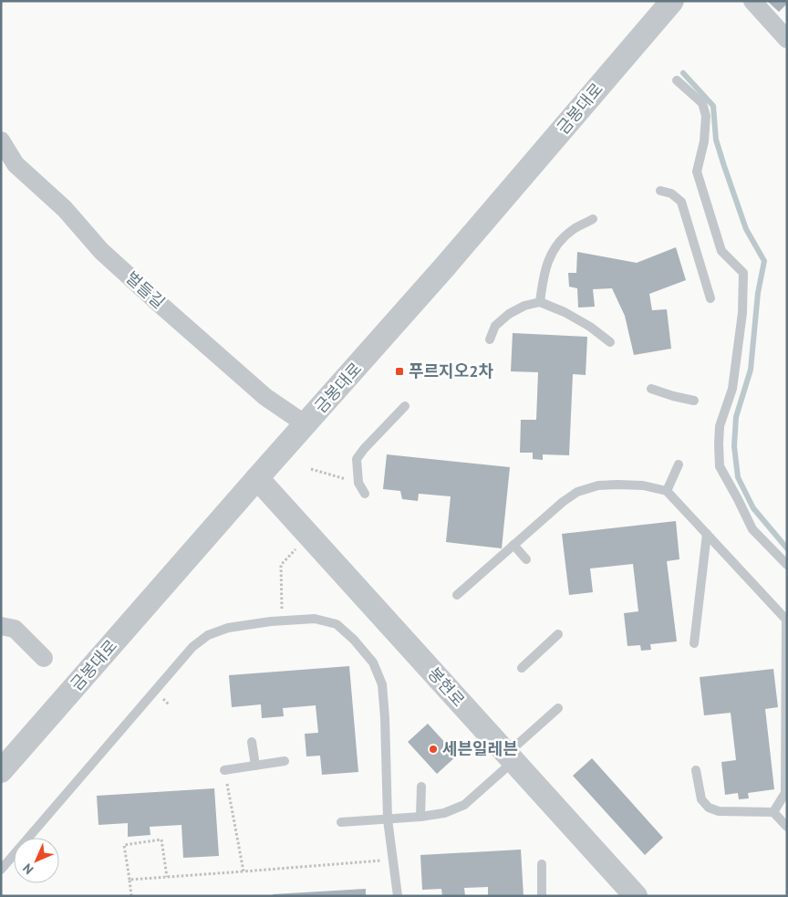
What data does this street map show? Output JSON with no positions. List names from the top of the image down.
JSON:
{
  "streets": {
    "street": ["금봉대로", "벌들길", "봉현로"]
  },
  "crossings": [
    ["금봉대로", "벌들길"],
    ["금봉대로", "봉현로"]
  ],
  "places": {
    "transit": ["푸르지오2차"],
    "other": ["세븐일레븐"]
  },
  "north": "bottom left"
}
